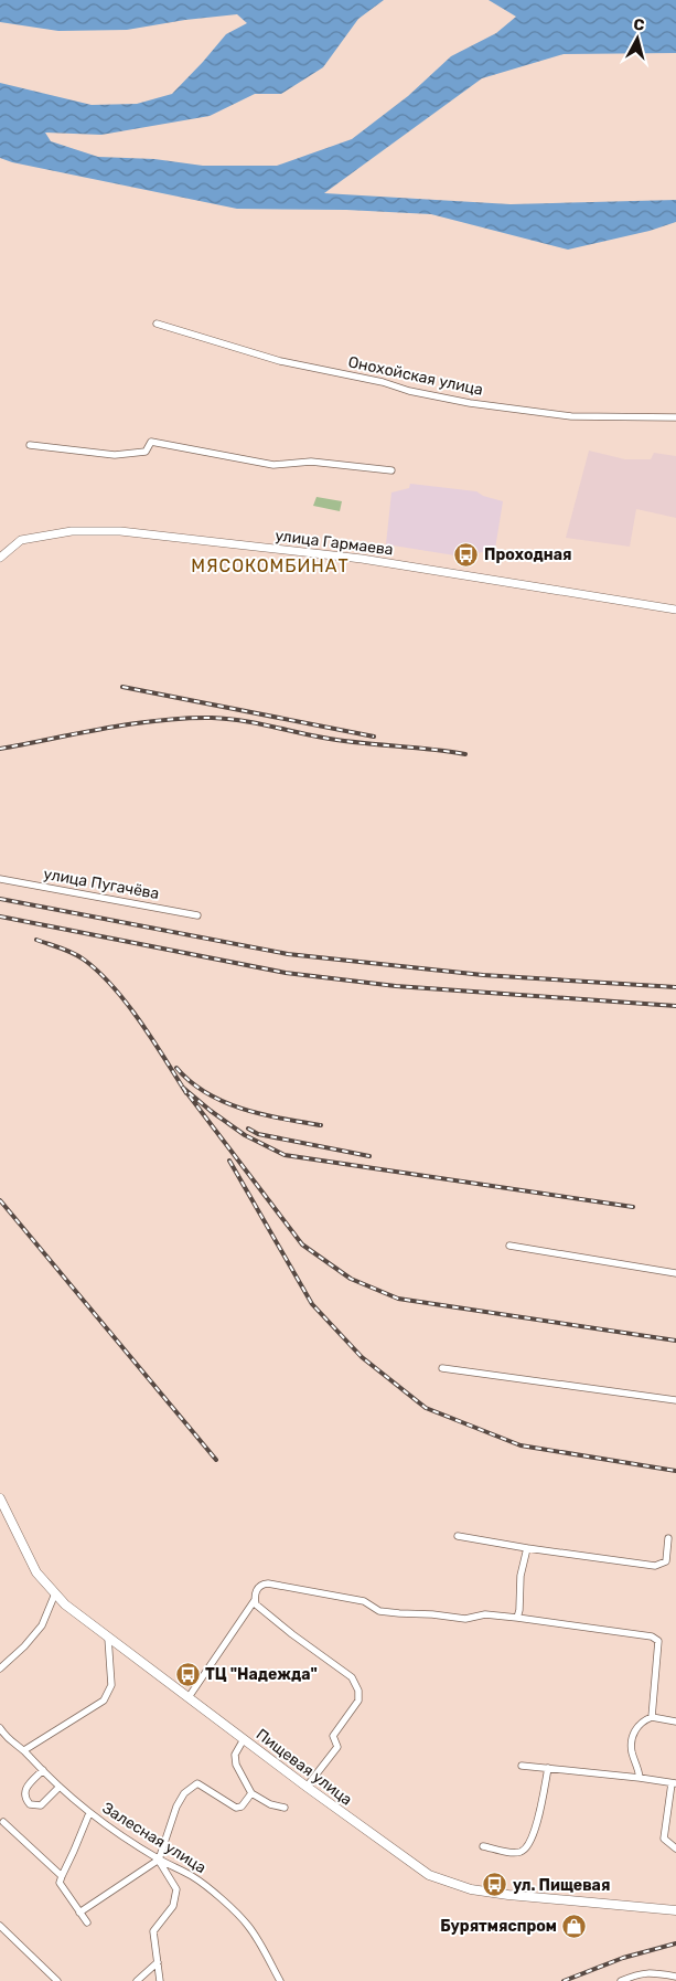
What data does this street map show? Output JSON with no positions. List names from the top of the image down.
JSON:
{
  "streets": {
    "main road": ["Пищевая улица"],
    "street": [
      "Онохойская улица",
      "улица Гармаева",
      "улица Пугачёва",
      "Залесная улица"
    ]
  },
  "districts": ["МЯСОКОМБИНАТ"],
  "places": {
    "bus stop": ["Проходная", "ТЦ \"Надежда\"", "ул. Пищевая"],
    "shop": ["Бурятмяспром"]
  },
  "north": "top"
}
